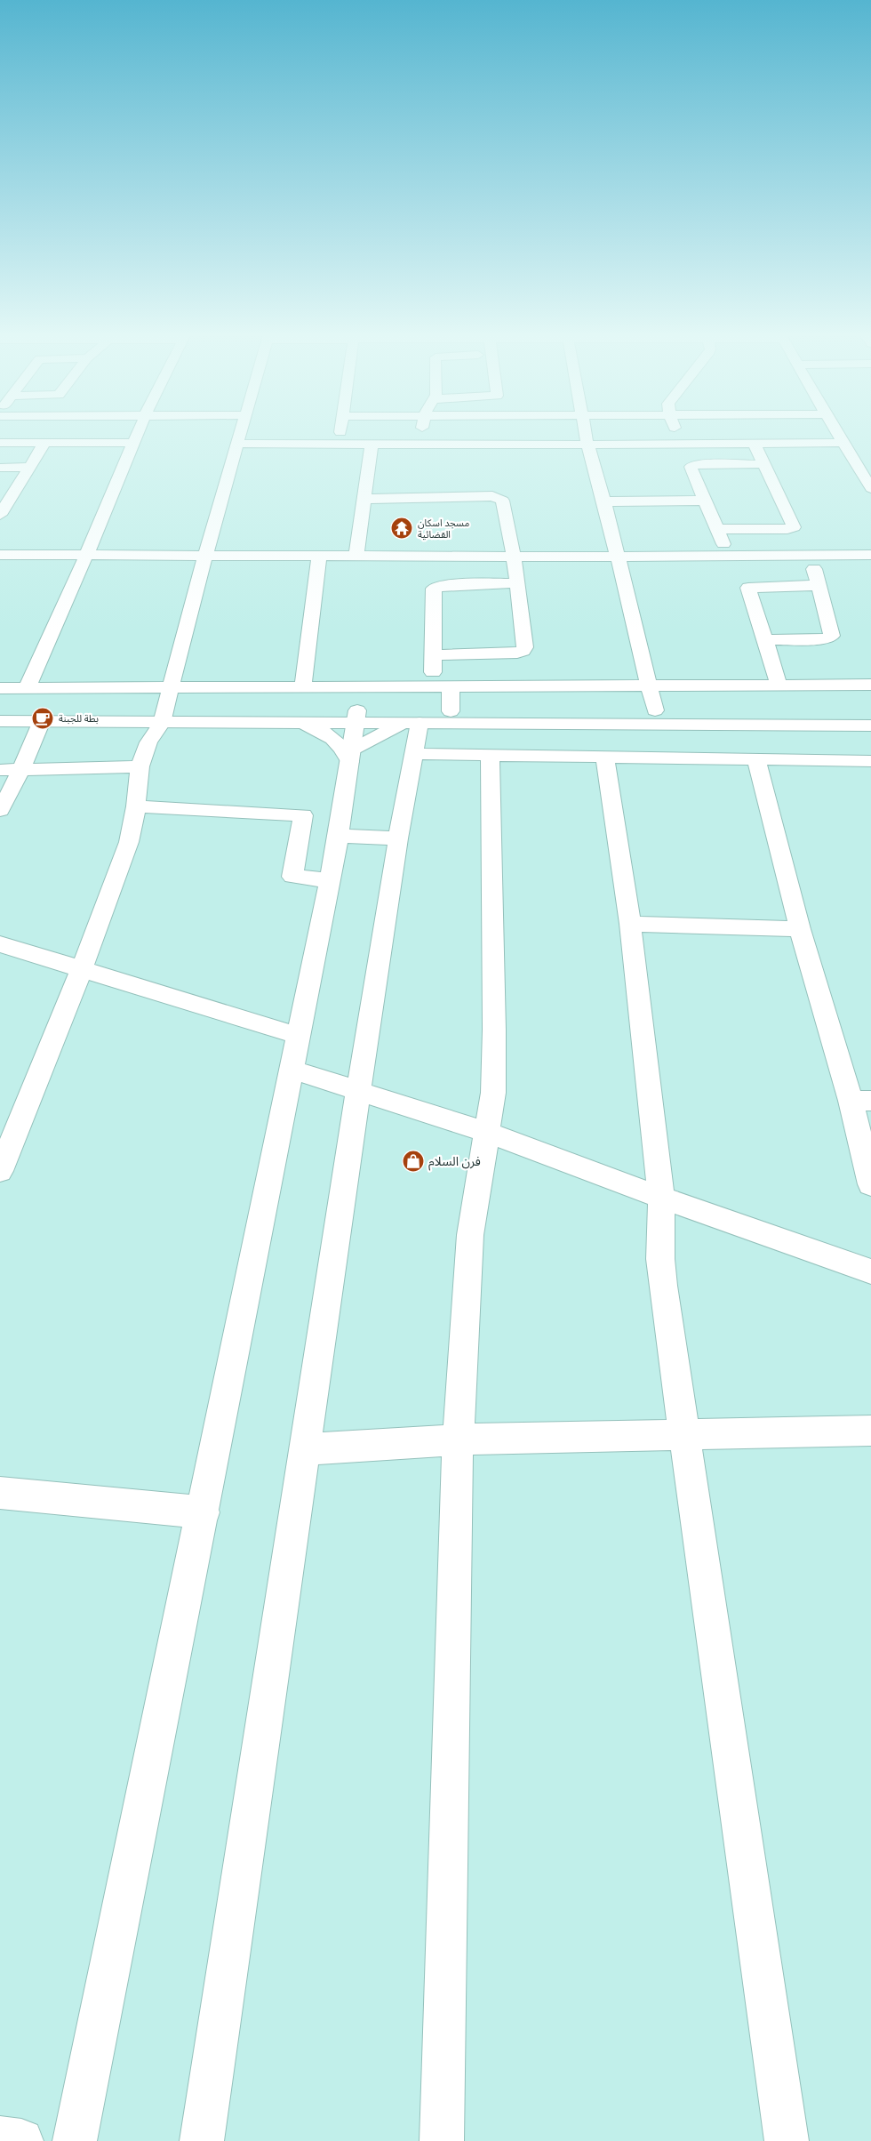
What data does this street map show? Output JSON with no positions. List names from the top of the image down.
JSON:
{
  "places": {
    "temple": ["مسجد اسكان القضائية"],
    "cafe": ["بطة للجبنة"],
    "shop": ["فرن السلام"]
  }
}
